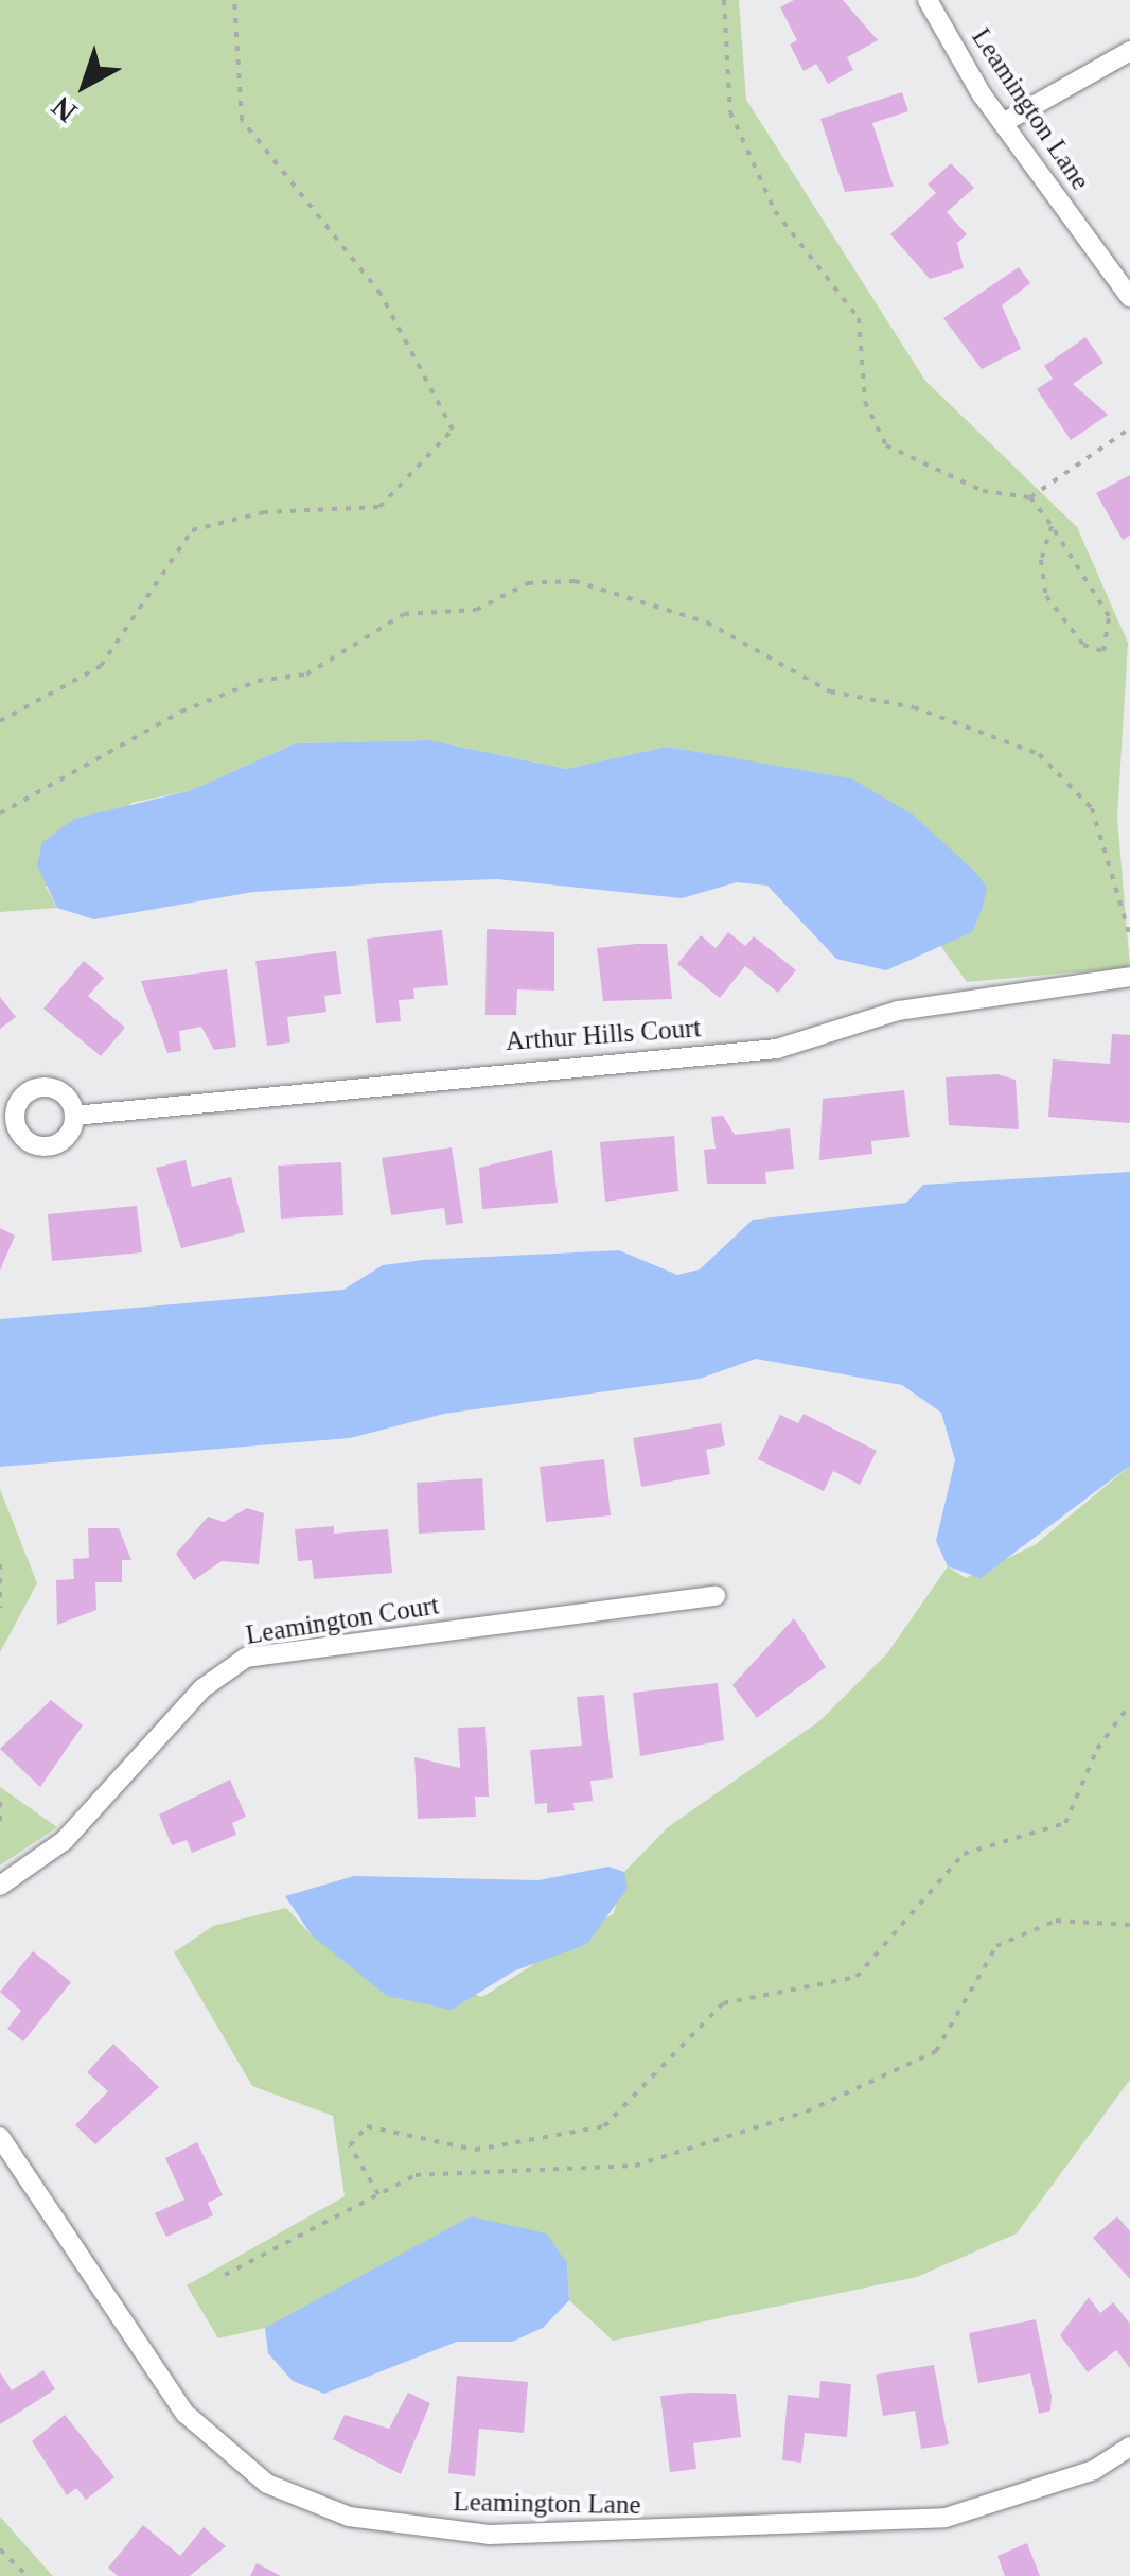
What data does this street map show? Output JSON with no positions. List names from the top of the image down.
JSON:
{
  "streets": {
    "street": ["Leamington Lane", "Arthur Hills Court", "Leamington Court"]
  },
  "north": "bottom left"
}
